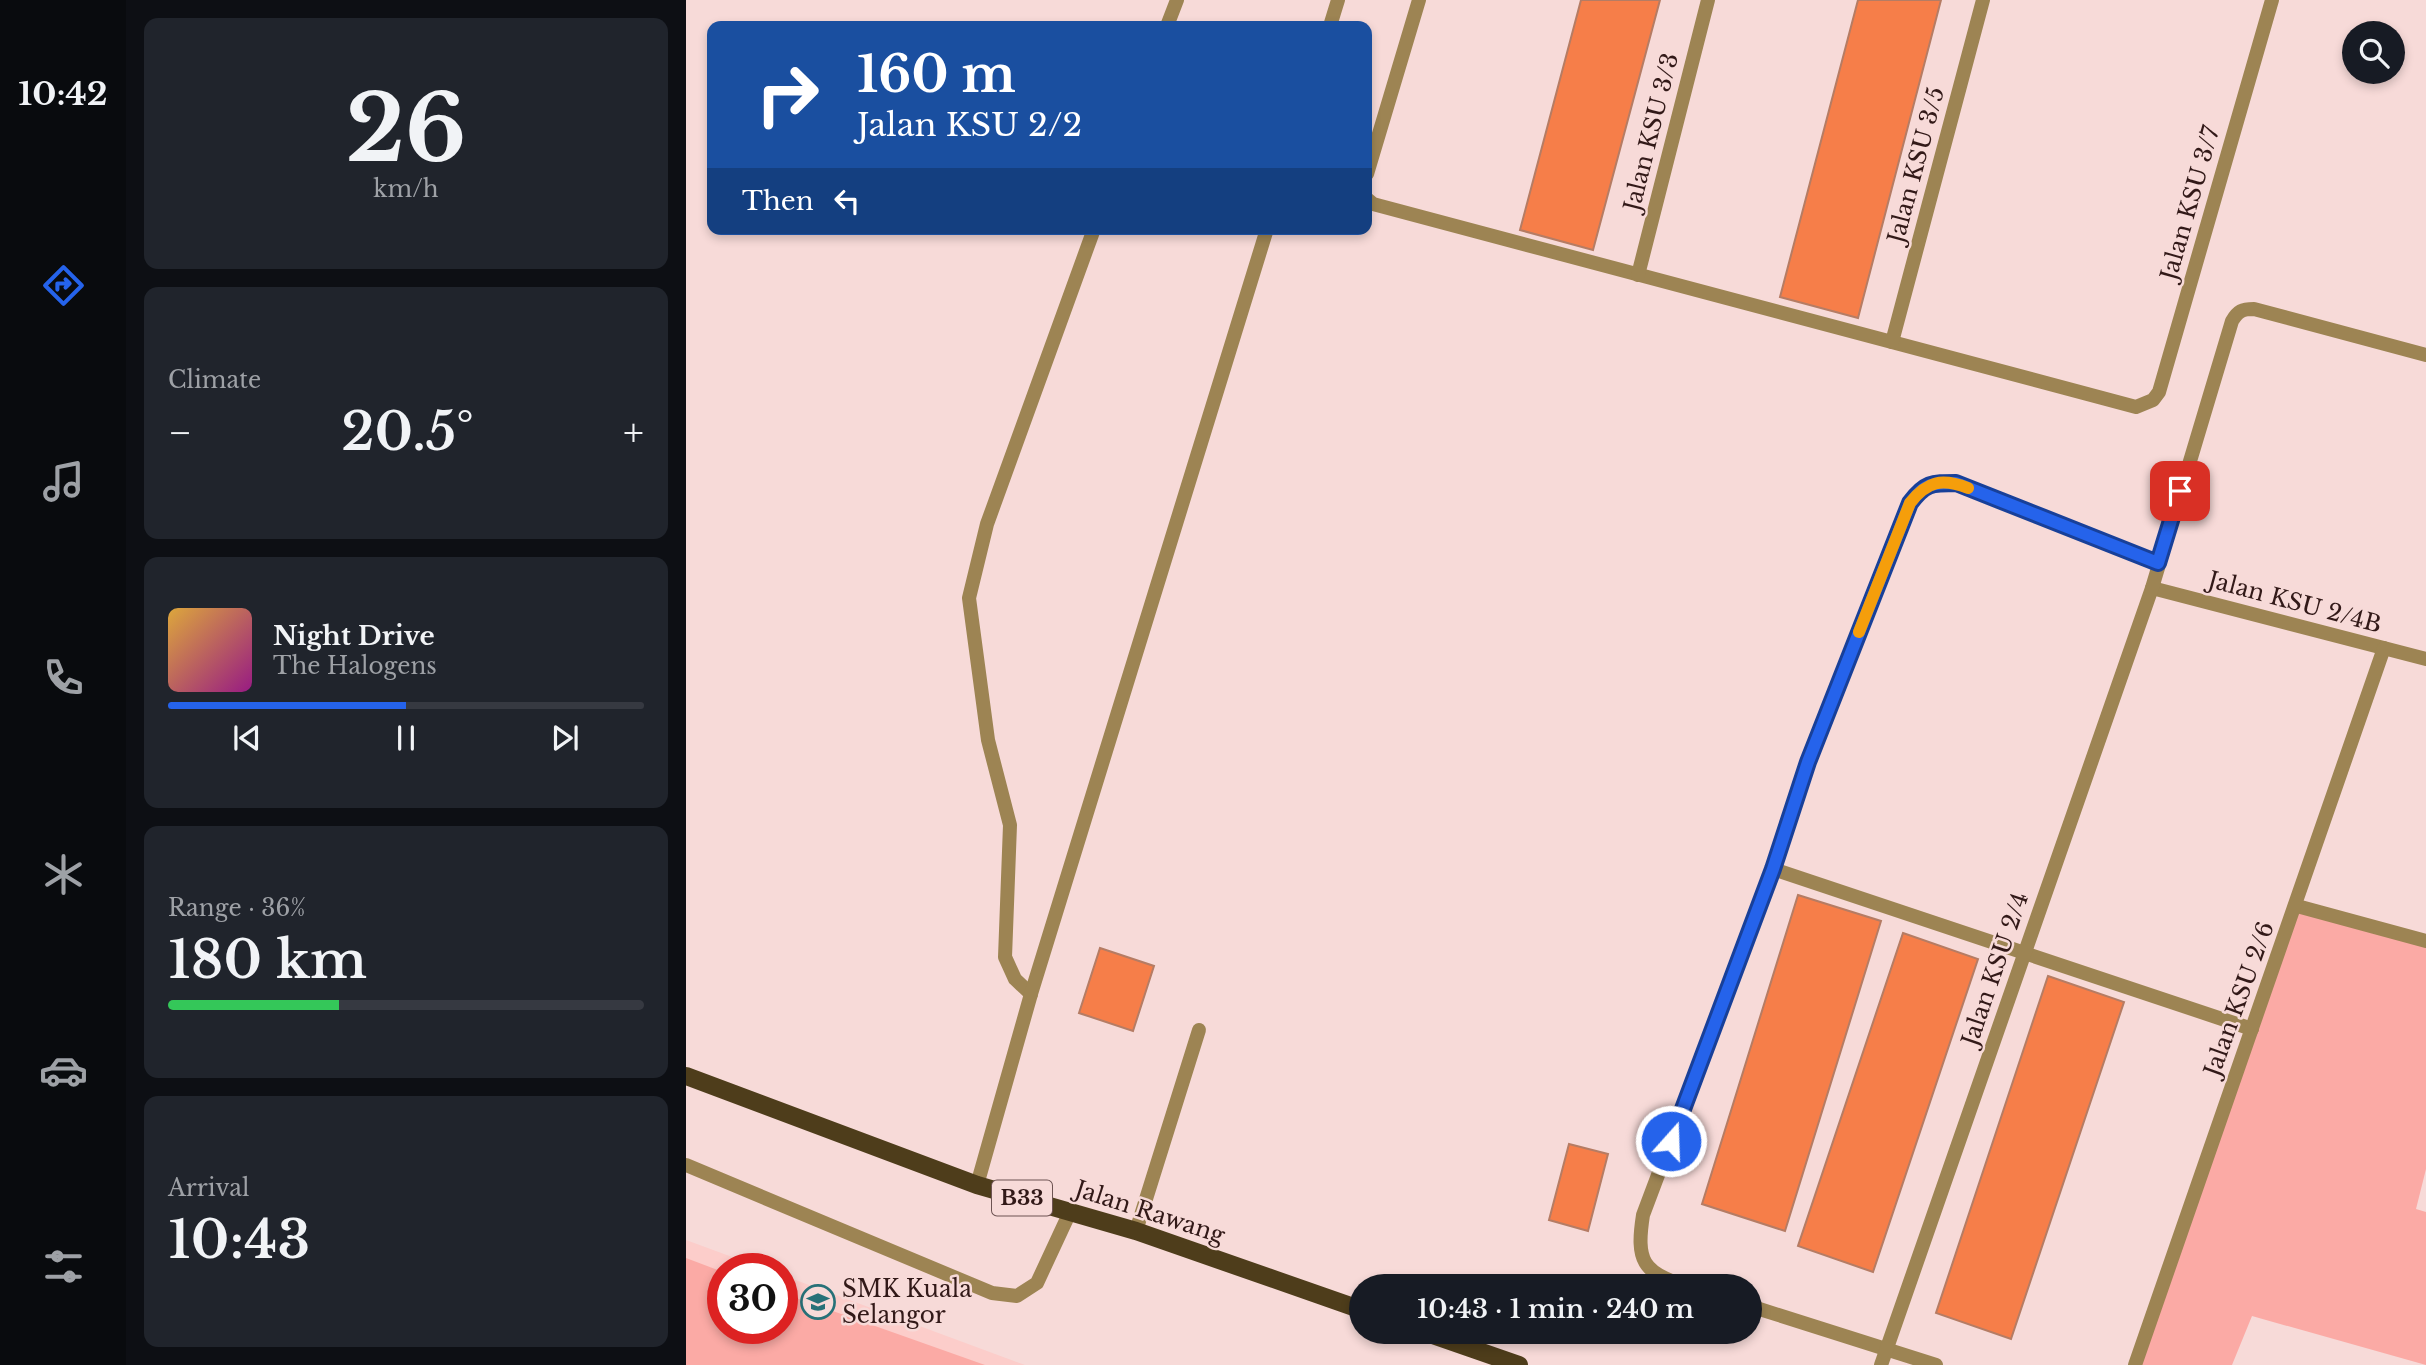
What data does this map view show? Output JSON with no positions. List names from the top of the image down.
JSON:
{
  "streets": {
    "main road": ["B33", "Jalan Rawang"],
    "street": [
      "Jalan KSU 3/3",
      "Jalan KSU 3/5",
      "Jalan KSU 3/7",
      "Jalan KSU 2/4B",
      "Jalan KSU 2/4",
      "Jalan KSU 2/6"
    ]
  },
  "crossings": [
    ["Jalan KSU 3/5", "Jalan KSU 3/7"],
    ["Jalan KSU 2/4B", "Jalan KSU 2/4"],
    ["Jalan KSU 2/4B", "Jalan KSU 2/6"]
  ],
  "places": {
    "school or university": ["SMK Kuala Selangor"]
  },
  "page": {
    "tabs": "10:42",
    "tile": [
      ["26", "km/h"],
      "Climate",
      ["Range · 36%", "180 km"],
      ["Arrival", "10:43"]
    ],
    "turn": ["160 m", "Jalan KSU 2/2"],
    "then": "Then",
    "heat": ["−", "20.5°", "+"],
    "song": ["Night Drive", "The Halogens"],
    "limit": "30",
    "trip": "10:43 · 1 min · 240 m"
  }
}
